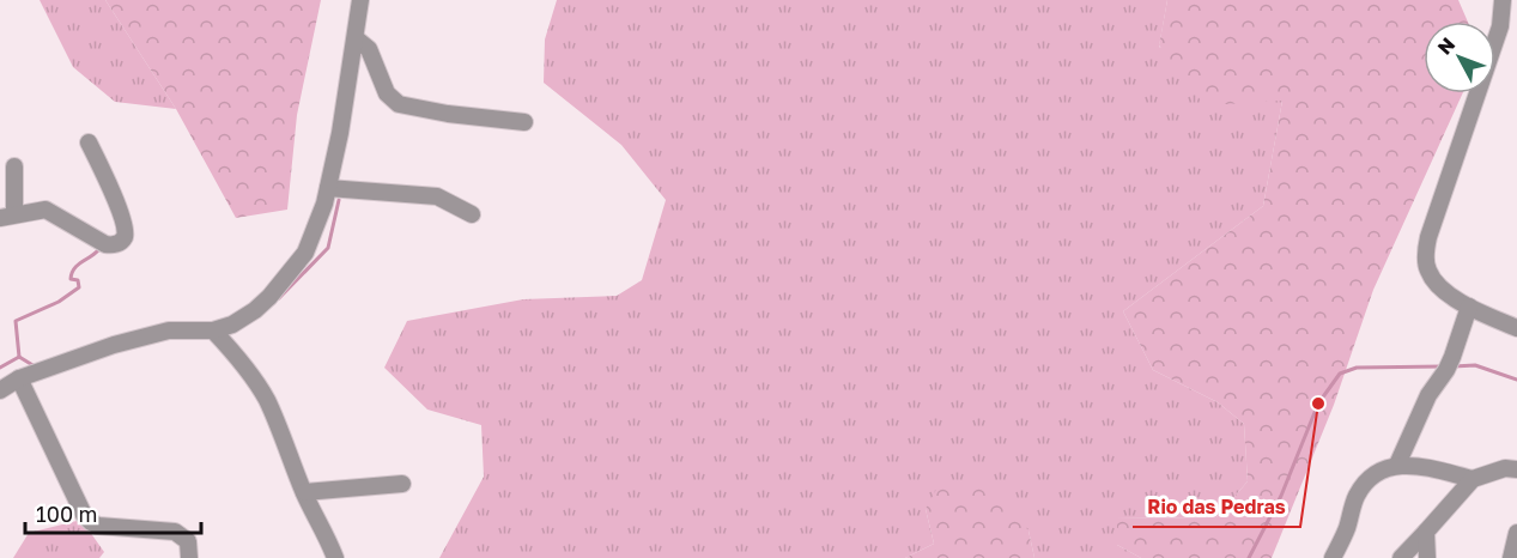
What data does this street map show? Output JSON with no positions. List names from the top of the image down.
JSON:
{
  "places": ["Rio das Pedras"],
  "scale_bar": "100 m",
  "north": "top left"
}
